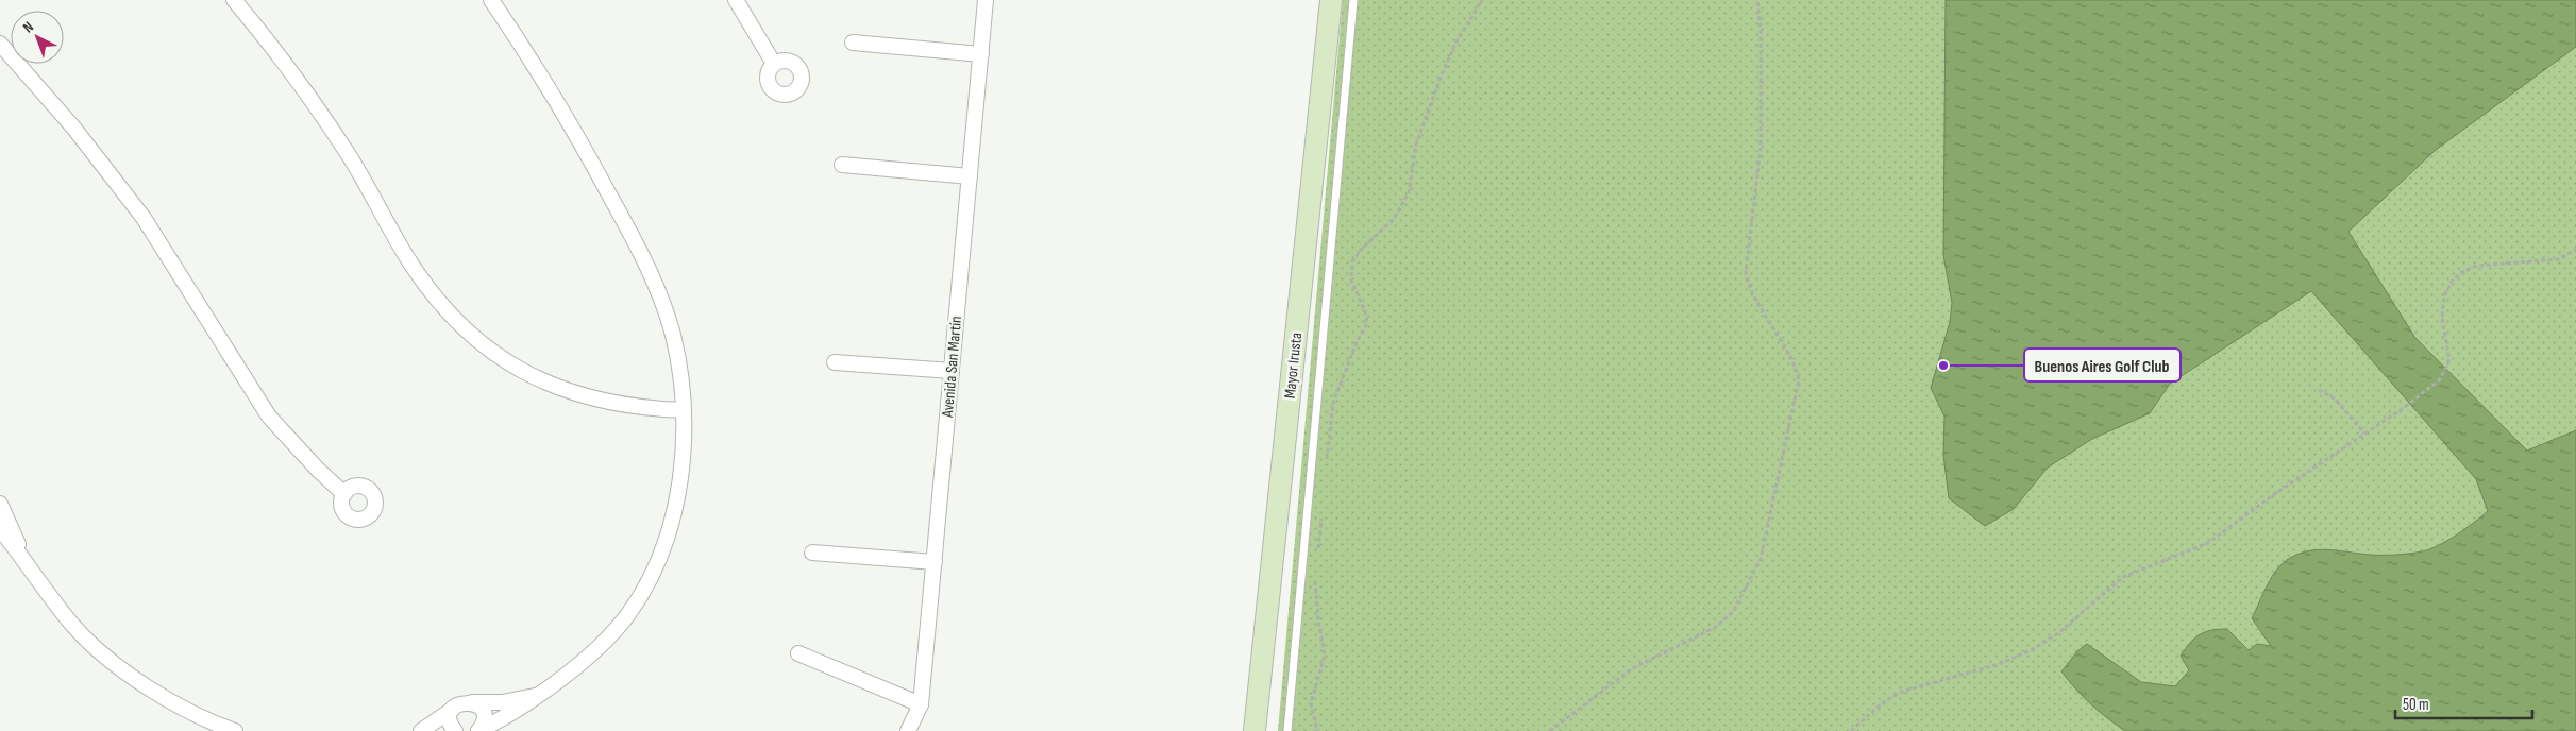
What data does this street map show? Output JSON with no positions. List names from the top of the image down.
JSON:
{
  "streets": {
    "main road": ["Mayor Irusta"],
    "street": ["Avenida San Martín"]
  },
  "places": ["Buenos Aires Golf Club"],
  "scale_bar": "50 m",
  "north": "top left"
}
